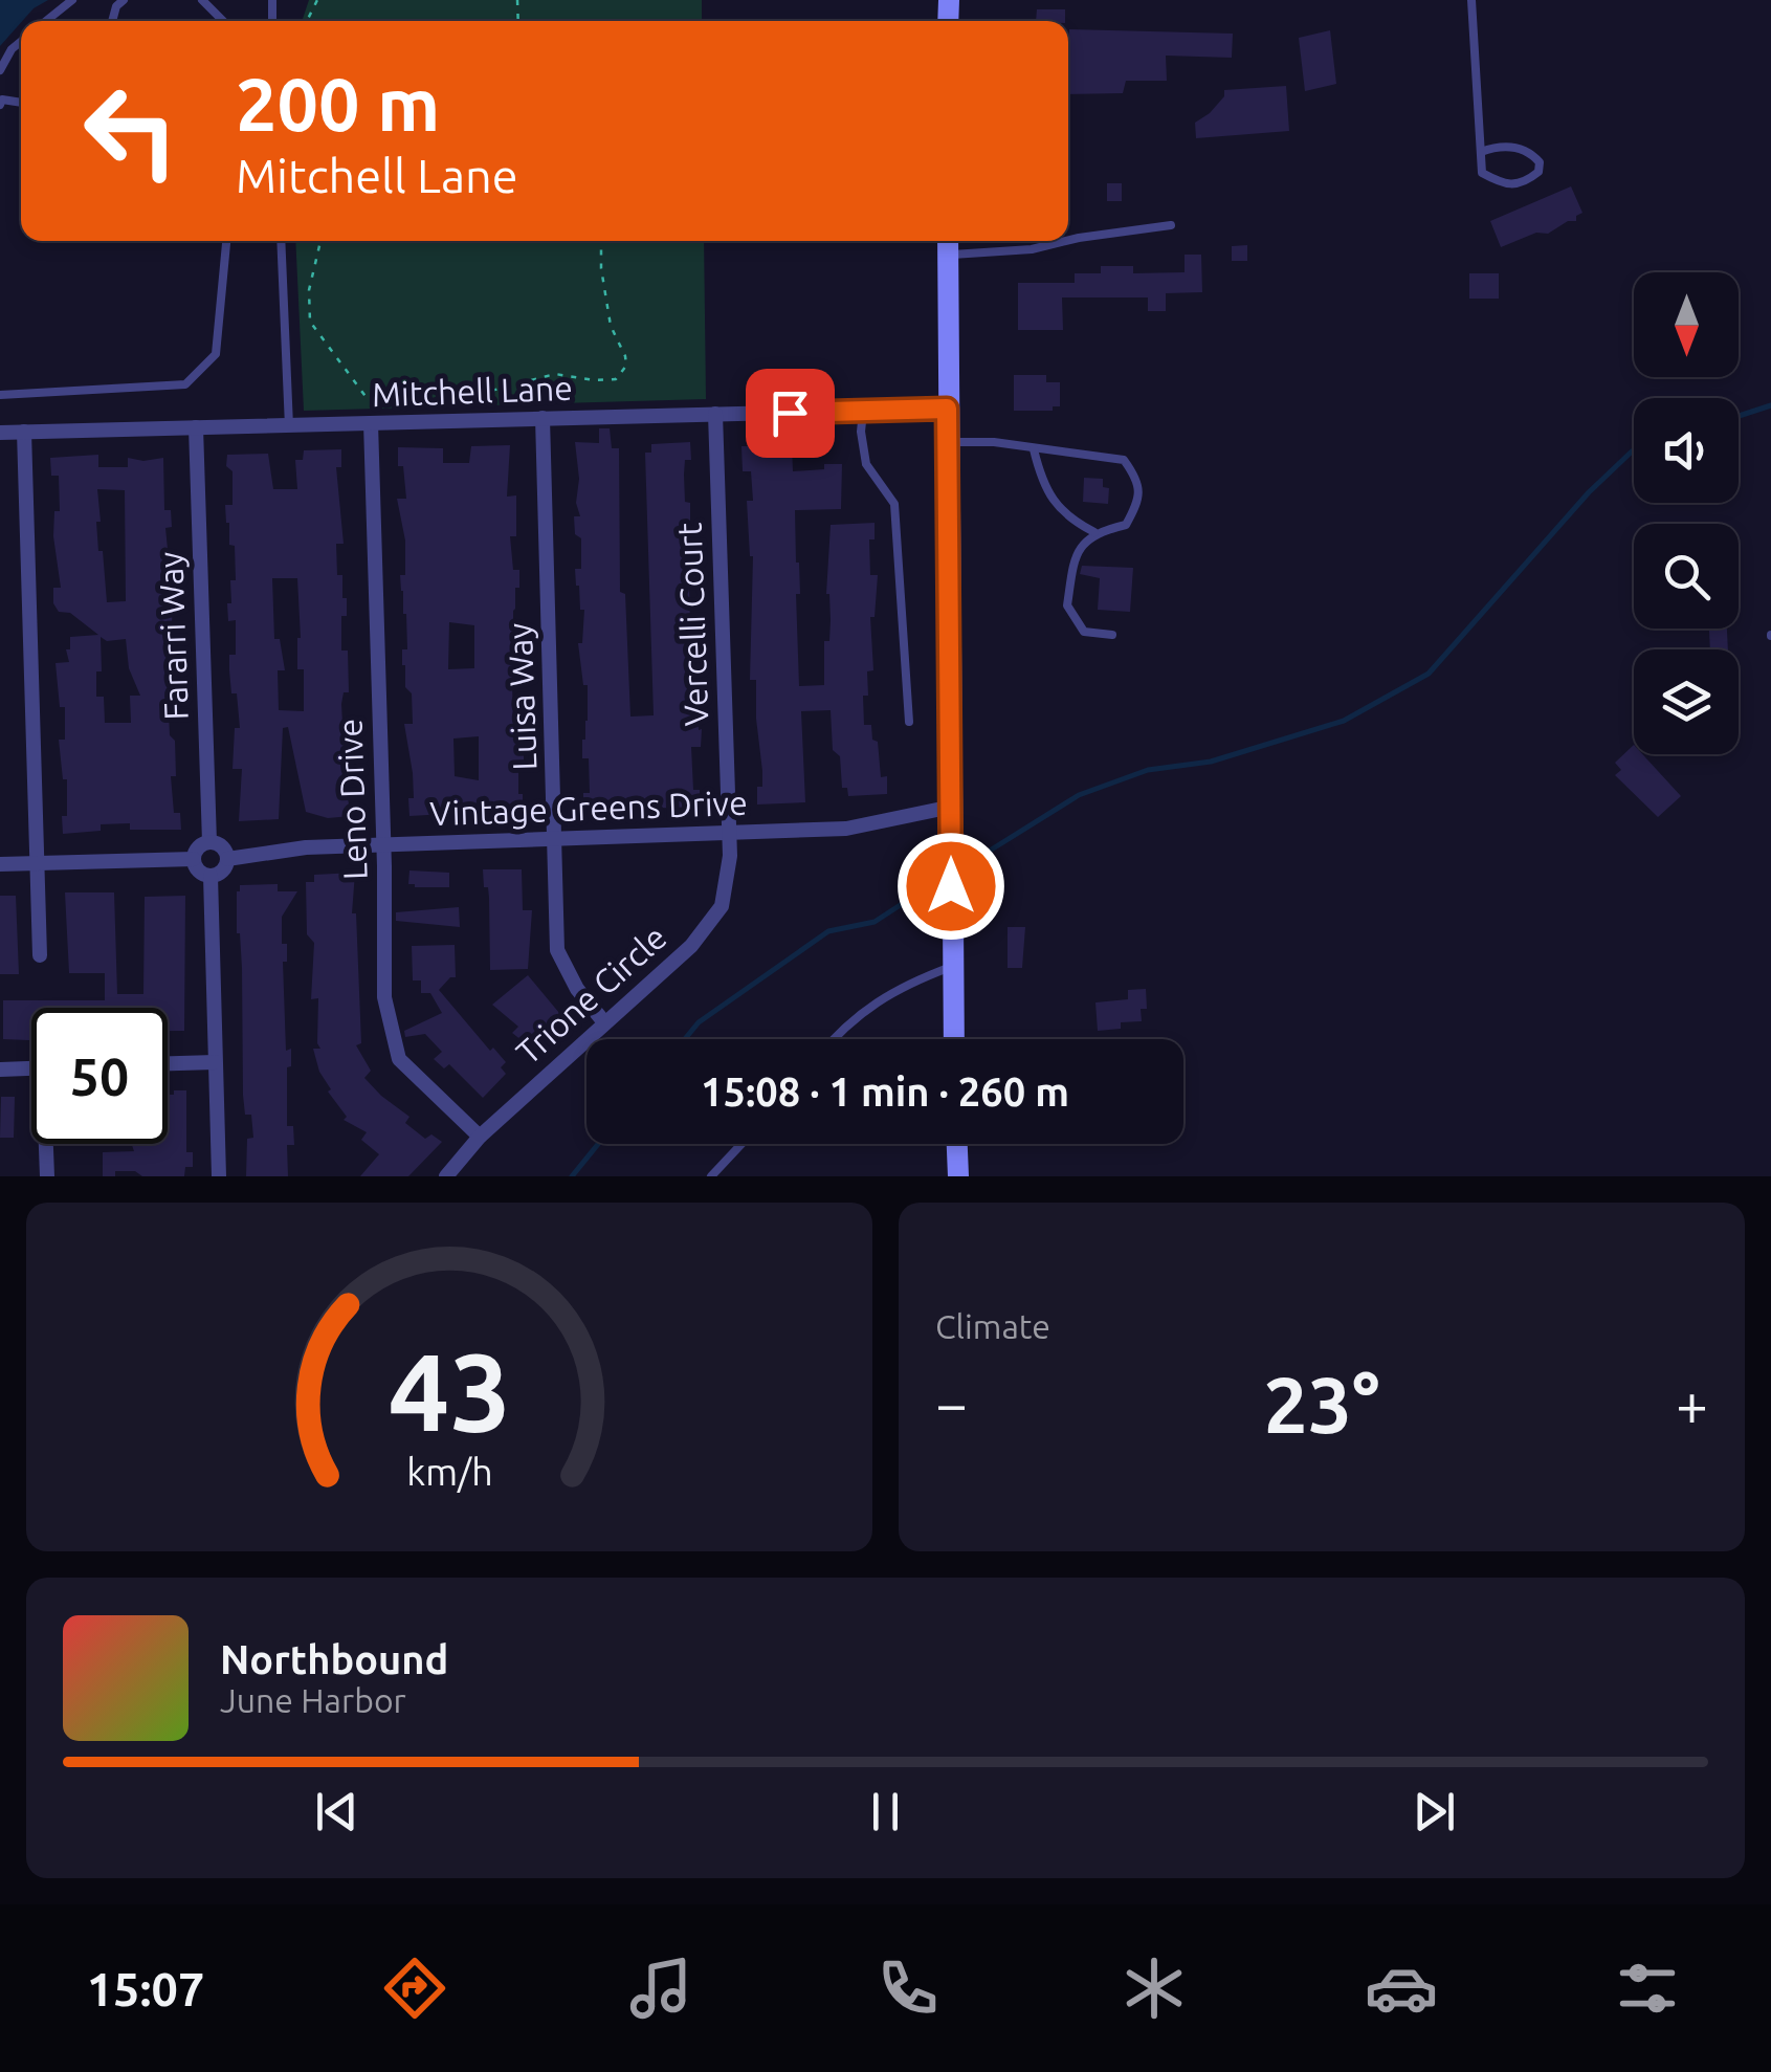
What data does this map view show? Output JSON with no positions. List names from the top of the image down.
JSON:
{
  "streets": {
    "street": [
      "Mitchell Lane",
      "Vercelli Court",
      "Fararri Way",
      "Luisa Way",
      "Leno Drive",
      "Vintage Greens Drive",
      "Trione Circle"
    ]
  },
  "crossings": [
    ["Mitchell Lane", "Vercelli Court"],
    ["Mitchell Lane", "Fararri Way"],
    ["Mitchell Lane", "Luisa Way"],
    ["Mitchell Lane", "Leno Drive"],
    ["Vercelli Court", "Vintage Greens Drive"],
    ["Vercelli Court", "Trione Circle"],
    ["Fararri Way", "Vintage Greens Drive"],
    ["Luisa Way", "Vintage Greens Drive"],
    ["Luisa Way", "Trione Circle"],
    ["Leno Drive", "Vintage Greens Drive"],
    ["Leno Drive", "Trione Circle"],
    ["Vintage Greens Drive", "Trione Circle"]
  ],
  "north": "bottom",
  "page": {
    "turn": ["200 m", "Mitchell Lane"],
    "limit": "50",
    "trip": "15:08 · 1 min · 260 m",
    "tile": "Climate",
    "heat": ["−", "23°", "+"],
    "song": ["Northbound", "June Harbor"],
    "tabs": "15:07",
    "gauge": ["43", "km/h"]
  }
}
